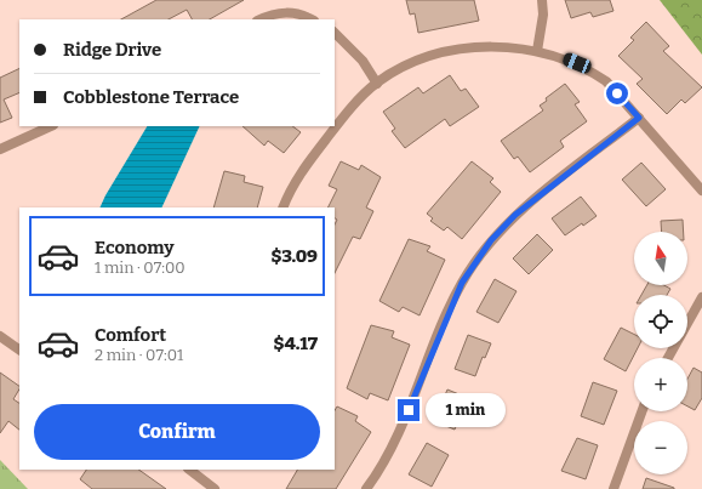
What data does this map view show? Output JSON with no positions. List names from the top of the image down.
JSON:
{
  "north": "top",
  "page": {
    "banner": ["Ridge Drive", "Cobblestone Terrace"],
    "list": [
      {
        "name": "Economy",
        "note": "1 min · 07:00",
        "value": "$3.09"
      },
      {
        "name": "Comfort",
        "note": "2 min · 07:01",
        "value": "$4.17"
      }
    ],
    "map_buttons": ["+", "−"],
    "bubble": "1 min",
    "buttons": "Confirm"
  }
}
